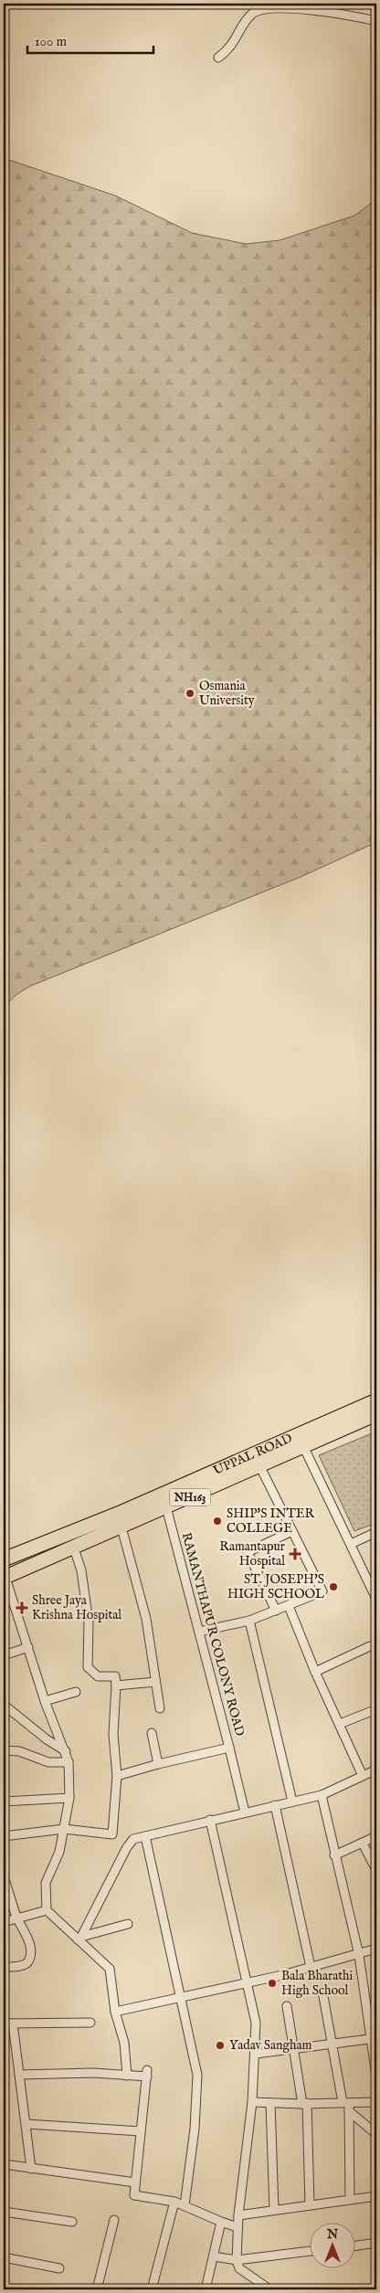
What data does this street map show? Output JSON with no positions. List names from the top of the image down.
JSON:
{
  "streets": {
    "highway": ["UPPAL ROAD", "NH163"],
    "street": ["RAMANTHAPUR COLONY ROAD"]
  },
  "crossings": [
    ["UPPAL ROAD", "NH163"],
    ["UPPAL ROAD", "RAMANTHAPUR COLONY ROAD"],
    ["NH163", "RAMANTHAPUR COLONY ROAD"]
  ],
  "places": {
    "other": [
      "Osmania University",
      "SHIP'S INTER COLLEGE",
      "ST. JOSEPH'S HIGH SCHOOL",
      "Bala Bharathi High School",
      "Yadav Sangham"
    ],
    "health": ["Ramantapur Hospital", "Shree Jaya Krishna Hospital"]
  },
  "scale_bar": "100 m",
  "north": "top"
}
